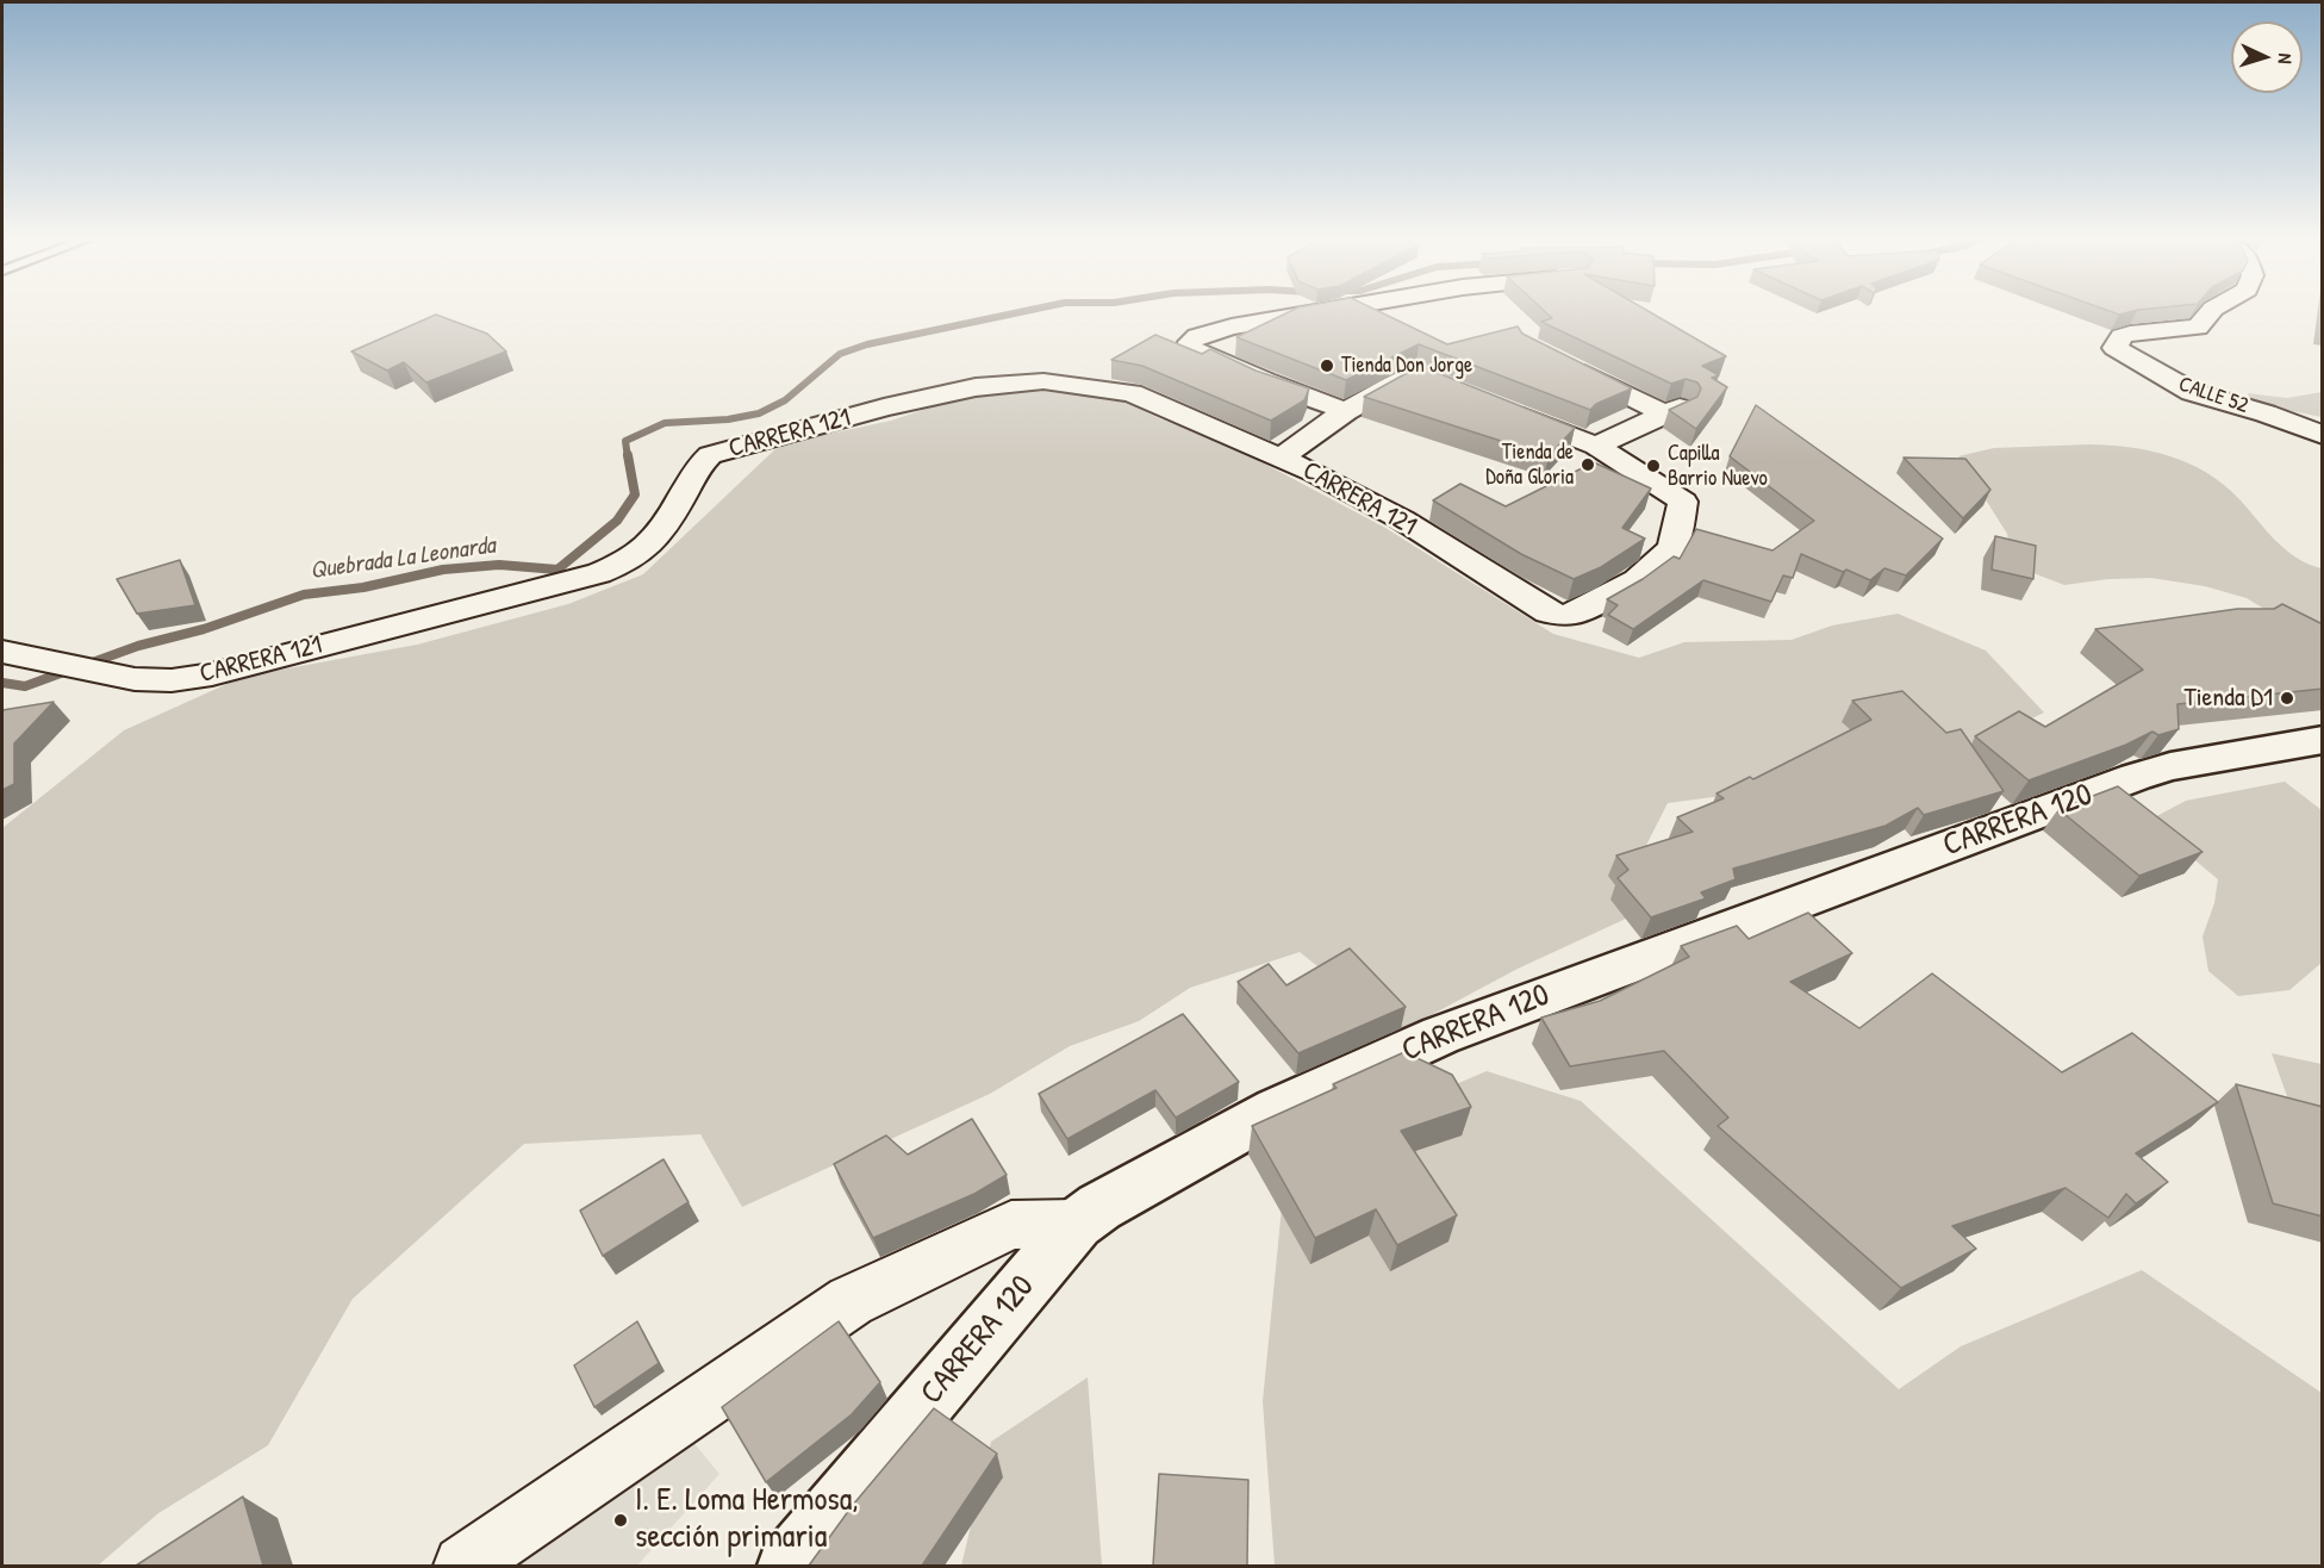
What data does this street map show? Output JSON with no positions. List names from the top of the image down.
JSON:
{
  "streets": {
    "street": ["CALLE 52", "CARRERA 121", "CARRERA 120"]
  },
  "water": ["Quebrada La Leonarda"],
  "places": [
    "Tienda Don Jorge",
    "Tienda de Doña Gloria",
    "Capilla Barrio Nuevo",
    "Tienda D1",
    "I. E. Loma Hermosa, sección primaria"
  ],
  "north": "right"
}
